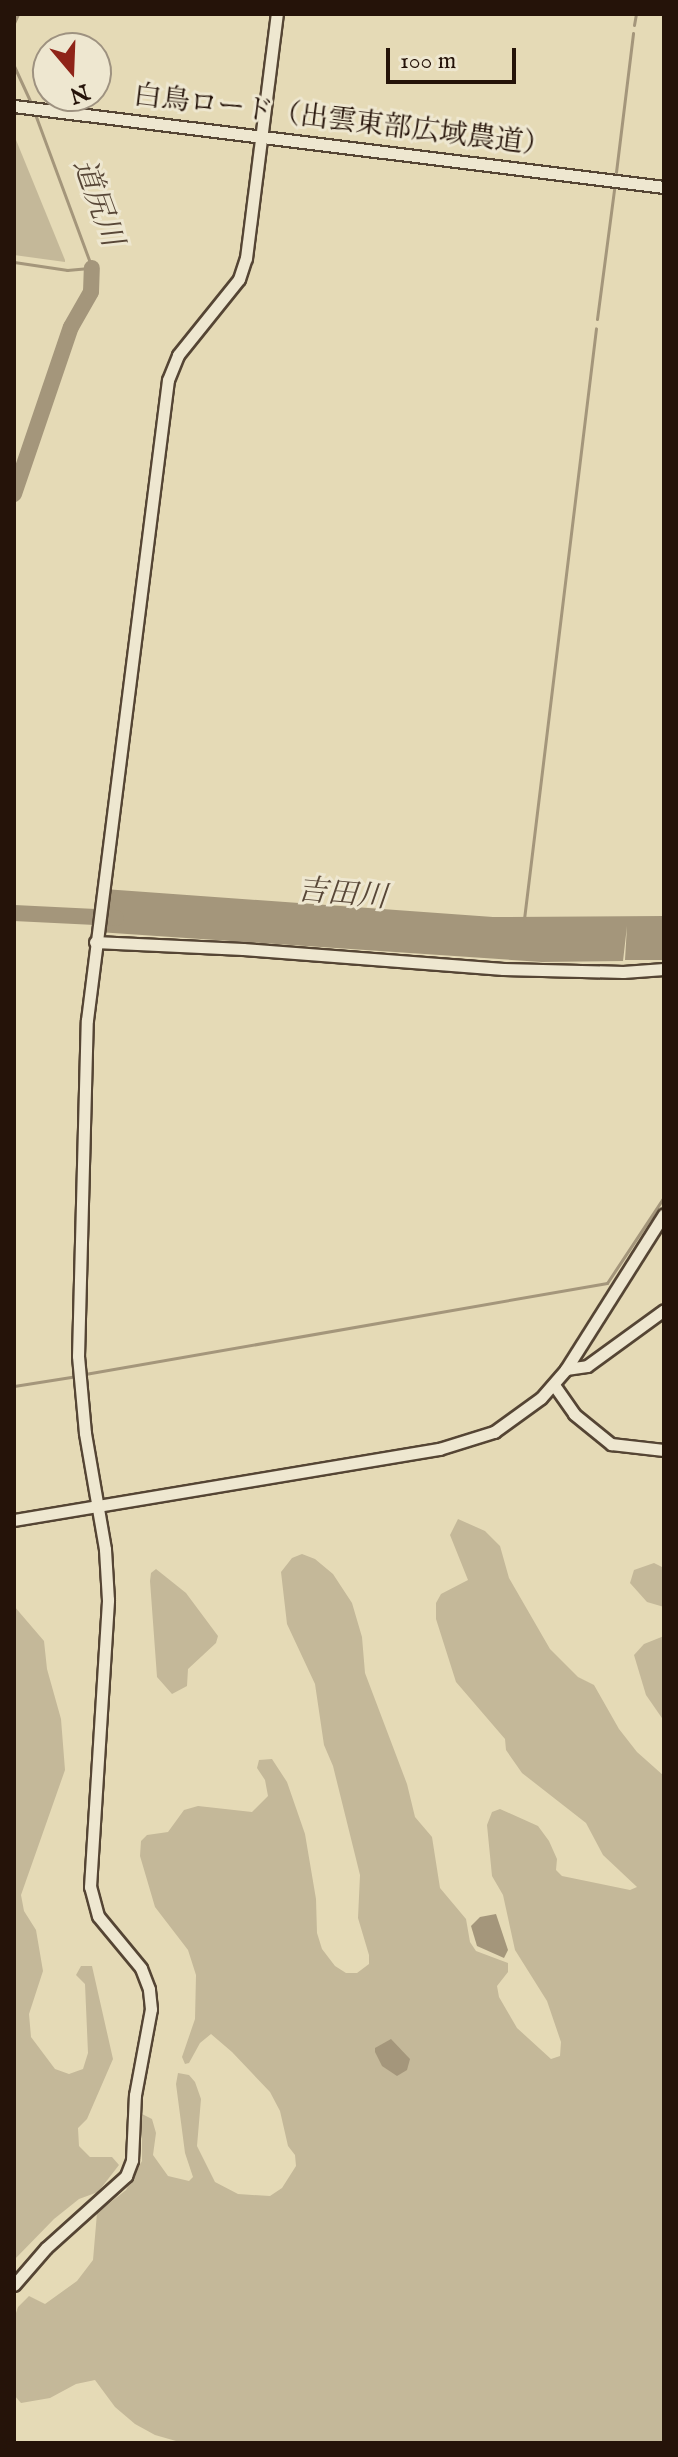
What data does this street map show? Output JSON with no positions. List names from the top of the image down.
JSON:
{
  "streets": {
    "street": ["白鳥ロード（出雲東部広域農道）"]
  },
  "water": ["道尻川", "吉田川"],
  "scale_bar": "100 m",
  "north": "bottom"
}
